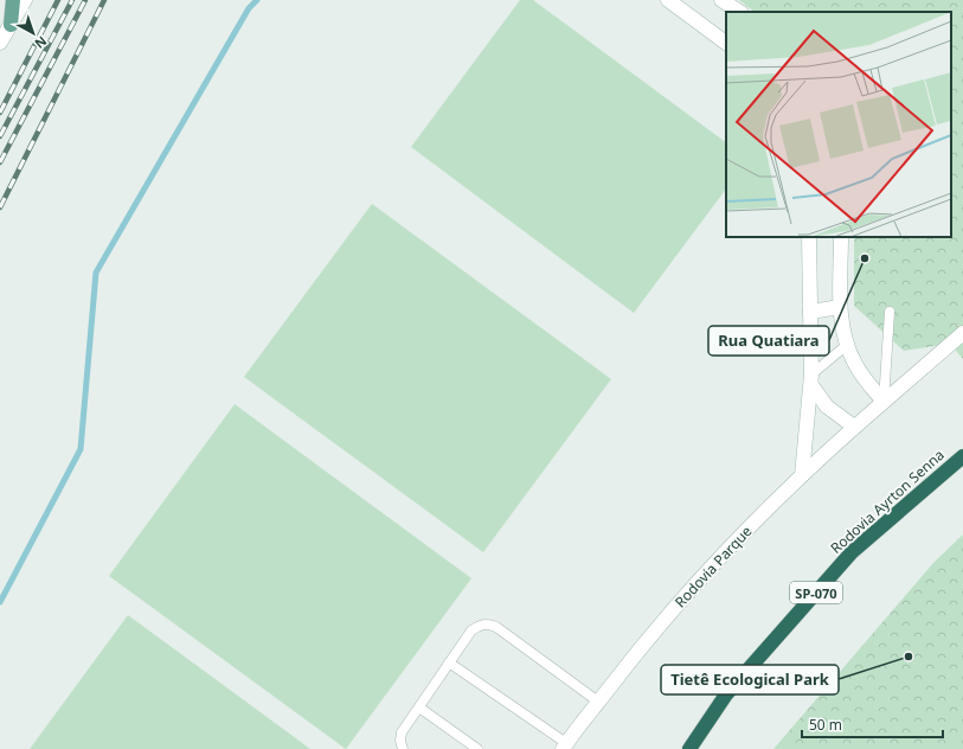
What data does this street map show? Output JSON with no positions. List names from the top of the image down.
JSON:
{
  "streets": {
    "highway": ["Rodovia Ayrton Senna", "SP-070"],
    "street": ["Rodovia Parque"]
  },
  "places": ["Rua Quatiara", "Tietê Ecological Park"],
  "scale_bar": "50 m",
  "north": "bottom right"
}
